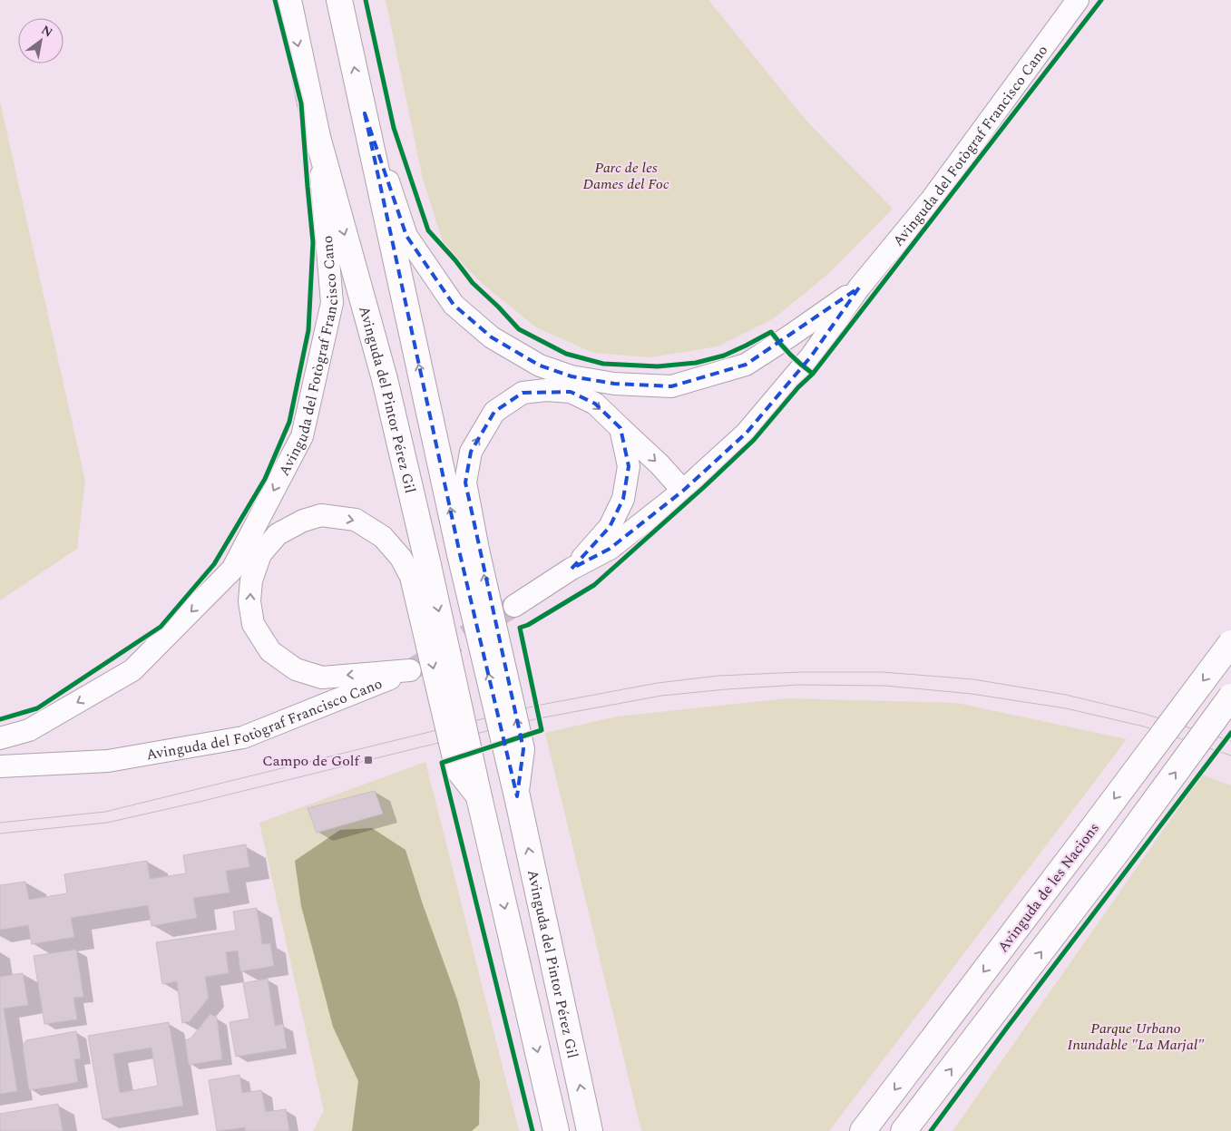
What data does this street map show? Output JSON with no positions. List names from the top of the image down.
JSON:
{
  "streets": {
    "main road": ["Avinguda del Pintor Pérez Gil", "Avinguda de les Nacions"],
    "street": ["Avinguda del Fotògraf Francisco Cano"]
  },
  "crossings": [
    ["Avinguda del Fotògraf Francisco Cano", "Avinguda del Pintor Pérez Gil"]
  ],
  "parks": ["Parc de les Dames del Foc", "Parque Urbano Inundable \"La Marjal\""],
  "places": {
    "transit": ["Campo de Golf"]
  },
  "north": "top right"
}
